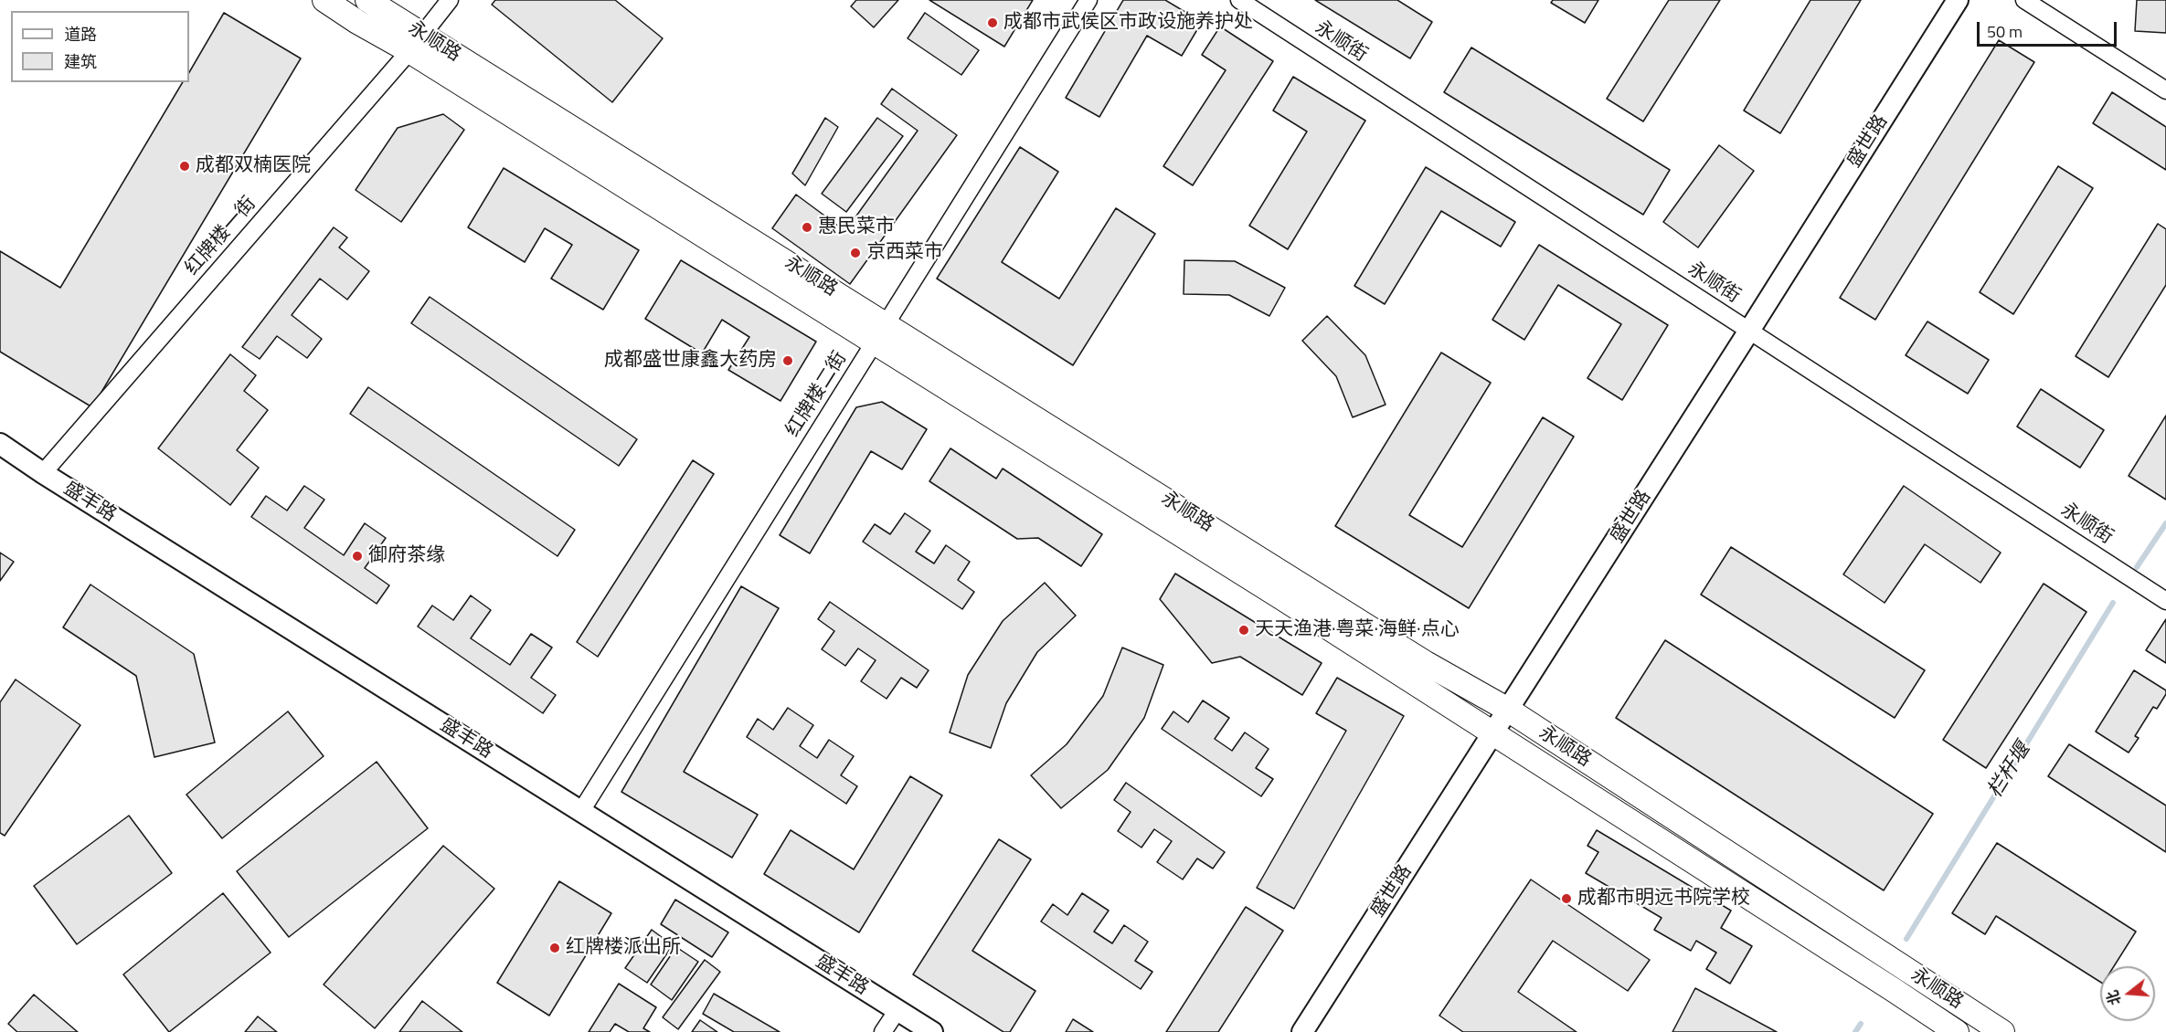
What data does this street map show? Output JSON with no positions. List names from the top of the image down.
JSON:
{
  "streets": {
    "main road": ["永顺路"],
    "street": [
      "永顺街",
      "盛世路",
      "红牌楼一街",
      "红牌楼二街",
      "盛丰路"
    ]
  },
  "crossings": [
    ["永顺路", "盛世路"],
    ["永顺路", "红牌楼一街"],
    ["永顺路", "红牌楼二街"],
    ["永顺街", "盛世路"],
    ["红牌楼一街", "盛丰路"],
    ["红牌楼二街", "盛丰路"]
  ],
  "water": ["栏杆堰"],
  "places": [
    "成都市武侯区市政设施养护处",
    "成都双楠医院",
    "惠民菜市",
    "京西菜市",
    "成都盛世康鑫大药房",
    "御府茶缘",
    "天天渔港·粤菜·海鲜·点心",
    "成都市明远书院学校",
    "红牌楼派出所"
  ],
  "legend": ["道路", "建筑"],
  "scale_bar": "50 m",
  "north": "left"
}
